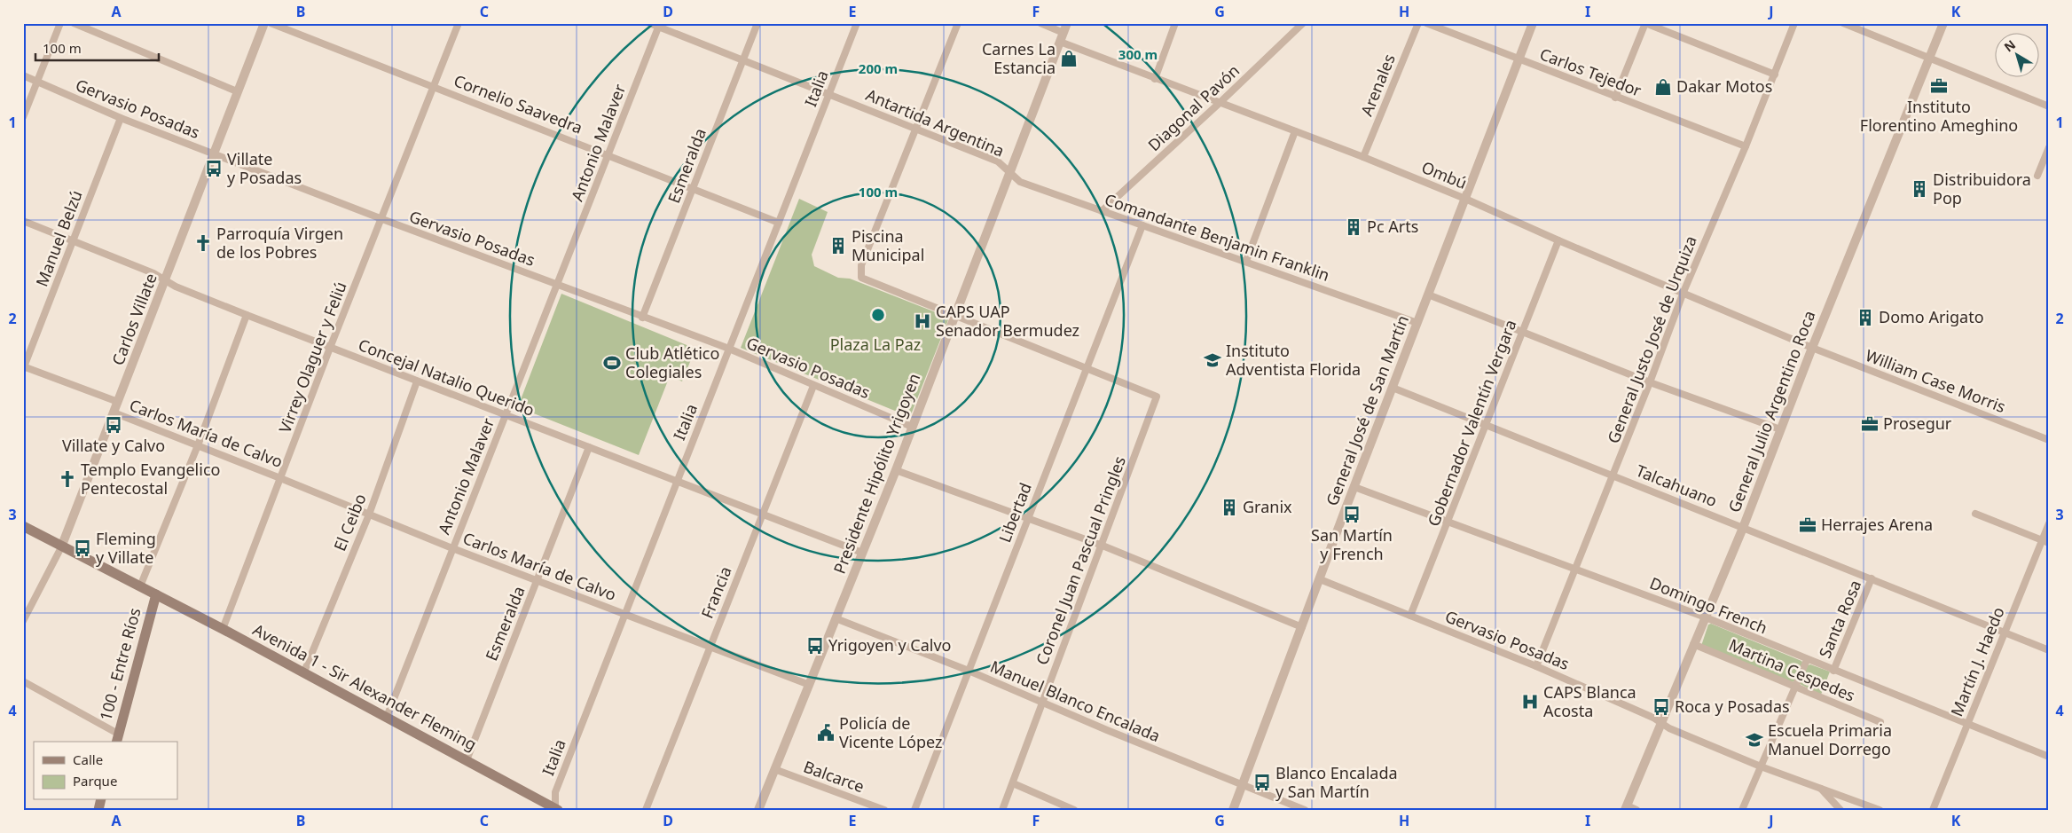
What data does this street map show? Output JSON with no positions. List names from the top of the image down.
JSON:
{
  "streets": {
    "main road": ["100 - Entre Ríos", "Avenida 1 - Sir Alexander Fleming"],
    "street": [
      "Carlos Tejedor",
      "Arenales",
      "Italia",
      "Cornelio Saavedra",
      "Diagonal Pavón",
      "Gervasio Posadas",
      "Antartida Argentina",
      "Antonio Malaver",
      "Esmeralda",
      "Ombú",
      "Comandante Benjamin Franklin",
      "Manuel Belzú",
      "Carlos Villate",
      "General Justo José de Urquiza",
      "Virrey Olaguer y Feliú",
      "Concejal Natalio Querido",
      "William Case Morris",
      "General José de San Martín",
      "General Julio Argentino Roca",
      "Gobernador Valentín Vergara",
      "Carlos María de Calvo",
      "Presidente Hipólito Yrigoyen",
      "Talcahuano",
      "Libertad",
      "El Ceibo",
      "Coronel Juan Pascual Pringles",
      "Francia",
      "Domingo French",
      "Santa Rosa",
      "Martín J. Haedo",
      "Martina Cespedes",
      "Manuel Blanco Encalada",
      "Balcarce"
    ]
  },
  "crossings": [
    ["Carlos Tejedor", "General Justo José de Urquiza"],
    ["Carlos Tejedor", "General José de San Martín"],
    ["Arenales", "Ombú"],
    ["Italia", "Cornelio Saavedra"],
    ["Italia", "Gervasio Posadas"],
    ["Italia", "Antartida Argentina"],
    ["Italia", "Concejal Natalio Querido"],
    ["Italia", "Carlos María de Calvo"],
    ["Italia", "Avenida 1 - Sir Alexander Fleming"],
    ["Cornelio Saavedra", "Antonio Malaver"],
    ["Cornelio Saavedra", "Esmeralda"],
    ["Cornelio Saavedra", "Virrey Olaguer y Feliú"],
    ["Diagonal Pavón", "Ombú"],
    ["Diagonal Pavón", "Comandante Benjamin Franklin"],
    ["Gervasio Posadas", "Antonio Malaver"],
    ["Gervasio Posadas", "Esmeralda"],
    ["Gervasio Posadas", "Manuel Belzú"],
    ["Gervasio Posadas", "Carlos Villate"],
    ["Gervasio Posadas", "General Justo José de Urquiza"],
    ["Gervasio Posadas", "Virrey Olaguer y Feliú"],
    ["Gervasio Posadas", "General José de San Martín"],
    ["Gervasio Posadas", "General Julio Argentino Roca"],
    ["Gervasio Posadas", "Gobernador Valentín Vergara"],
    ["Gervasio Posadas", "Presidente Hipólito Yrigoyen"],
    ["Gervasio Posadas", "Francia"],
    ["Gervasio Posadas", "Santa Rosa"],
    ["Antartida Argentina", "Antonio Malaver"],
    ["Antartida Argentina", "Esmeralda"],
    ["Antartida Argentina", "Comandante Benjamin Franklin"],
    ["Antartida Argentina", "Presidente Hipólito Yrigoyen"],
    ["Antonio Malaver", "Concejal Natalio Querido"],
    ["Antonio Malaver", "Carlos María de Calvo"],
    ["Antonio Malaver", "Avenida 1 - Sir Alexander Fleming"],
    ["Esmeralda", "Concejal Natalio Querido"],
    ["Esmeralda", "Carlos María de Calvo"],
    ["Esmeralda", "Avenida 1 - Sir Alexander Fleming"],
    ["Ombú", "General Justo José de Urquiza"],
    ["Ombú", "William Case Morris"],
    ["Ombú", "General José de San Martín"],
    ["Ombú", "General Julio Argentino Roca"],
    ["Ombú", "Gobernador Valentín Vergara"],
    ["Ombú", "Presidente Hipólito Yrigoyen"],
    ["Comandante Benjamin Franklin", "General José de San Martín"],
    ["Comandante Benjamin Franklin", "Presidente Hipólito Yrigoyen"],
    ["Comandante Benjamin Franklin", "Libertad"],
    ["Manuel Belzú", "Concejal Natalio Querido"],
    ["Manuel Belzú", "Carlos María de Calvo"],
    ["Carlos Villate", "Concejal Natalio Querido"],
    ["Carlos Villate", "Carlos María de Calvo"],
    ["Carlos Villate", "Avenida 1 - Sir Alexander Fleming"],
    ["General Justo José de Urquiza", "Talcahuano"],
    ["General Justo José de Urquiza", "Domingo French"],
    ["Virrey Olaguer y Feliú", "Concejal Natalio Querido"],
    ["Virrey Olaguer y Feliú", "Carlos María de Calvo"],
    ["Virrey Olaguer y Feliú", "Avenida 1 - Sir Alexander Fleming"],
    ["Concejal Natalio Querido", "Presidente Hipólito Yrigoyen"],
    ["Concejal Natalio Querido", "El Ceibo"],
    ["Concejal Natalio Querido", "Francia"],
    ["William Case Morris", "General Julio Argentino Roca"],
    ["General José de San Martín", "Talcahuano"],
    ["General José de San Martín", "Domingo French"],
    ["General José de San Martín", "Manuel Blanco Encalada"],
    ["General Julio Argentino Roca", "Talcahuano"],
    ["General Julio Argentino Roca", "Domingo French"],
    ["General Julio Argentino Roca", "Martina Cespedes"],
    ["Gobernador Valentín Vergara", "Talcahuano"],
    ["Gobernador Valentín Vergara", "Domingo French"],
    ["Carlos María de Calvo", "Presidente Hipólito Yrigoyen"],
    ["Carlos María de Calvo", "El Ceibo"],
    ["Carlos María de Calvo", "Francia"],
    ["Presidente Hipólito Yrigoyen", "Manuel Blanco Encalada"],
    ["Presidente Hipólito Yrigoyen", "Balcarce"],
    ["Talcahuano", "Santa Rosa"],
    ["Talcahuano", "Martín J. Haedo"],
    ["Libertad", "Coronel Juan Pascual Pringles"],
    ["Libertad", "Manuel Blanco Encalada"],
    ["El Ceibo", "Avenida 1 - Sir Alexander Fleming"],
    ["Coronel Juan Pascual Pringles", "Manuel Blanco Encalada"],
    ["Domingo French", "Santa Rosa"],
    ["Domingo French", "Martín J. Haedo"],
    ["Santa Rosa", "Martina Cespedes"],
    ["100 - Entre Ríos", "Avenida 1 - Sir Alexander Fleming"]
  ],
  "parks": ["Plaza La Paz"],
  "places": {
    "shop": ["Carnes La Estancia", "Dakar Motos"],
    "office": ["Instituto Florentino Ameghino", "Prosegur", "Herrajes Arena"],
    "bus stop": [
      "Villate y Posadas",
      "Villate y Calvo",
      "San Martín y French",
      "Fleming y Villate",
      "Yrigoyen y Calvo",
      "Roca y Posadas",
      "Blanco Encalada y San Martín"
    ],
    "building": [
      "Distribuidora Pop",
      "Pc Arts",
      "Piscina Municipal",
      "Domo Arigato",
      "Granix"
    ],
    "church": ["Parroquía Virgen de los Pobres", "Templo Evangelico Pentecostal"],
    "hospital": ["CAPS UAP Senador Bermudez", "CAPS Blanca Acosta"],
    "school or university": ["Instituto Adventista Florida", "Escuela Primaria Manuel Dorrego"],
    "sports": ["Club Atlético Colegiales"],
    "public building": ["Policía de Vicente López"]
  },
  "legend": ["Calle", "Parque"],
  "scale_bar": "100 m",
  "north": "top left",
  "grid": {
    "columns": [
      "A",
      "B",
      "C",
      "D",
      "E",
      "F",
      "G",
      "H",
      "I",
      "J",
      "K"
    ],
    "rows": [
      "1",
      "2",
      "3",
      "4"
    ]
  },
  "rings": ["300 m", "200 m", "100 m"]
}
